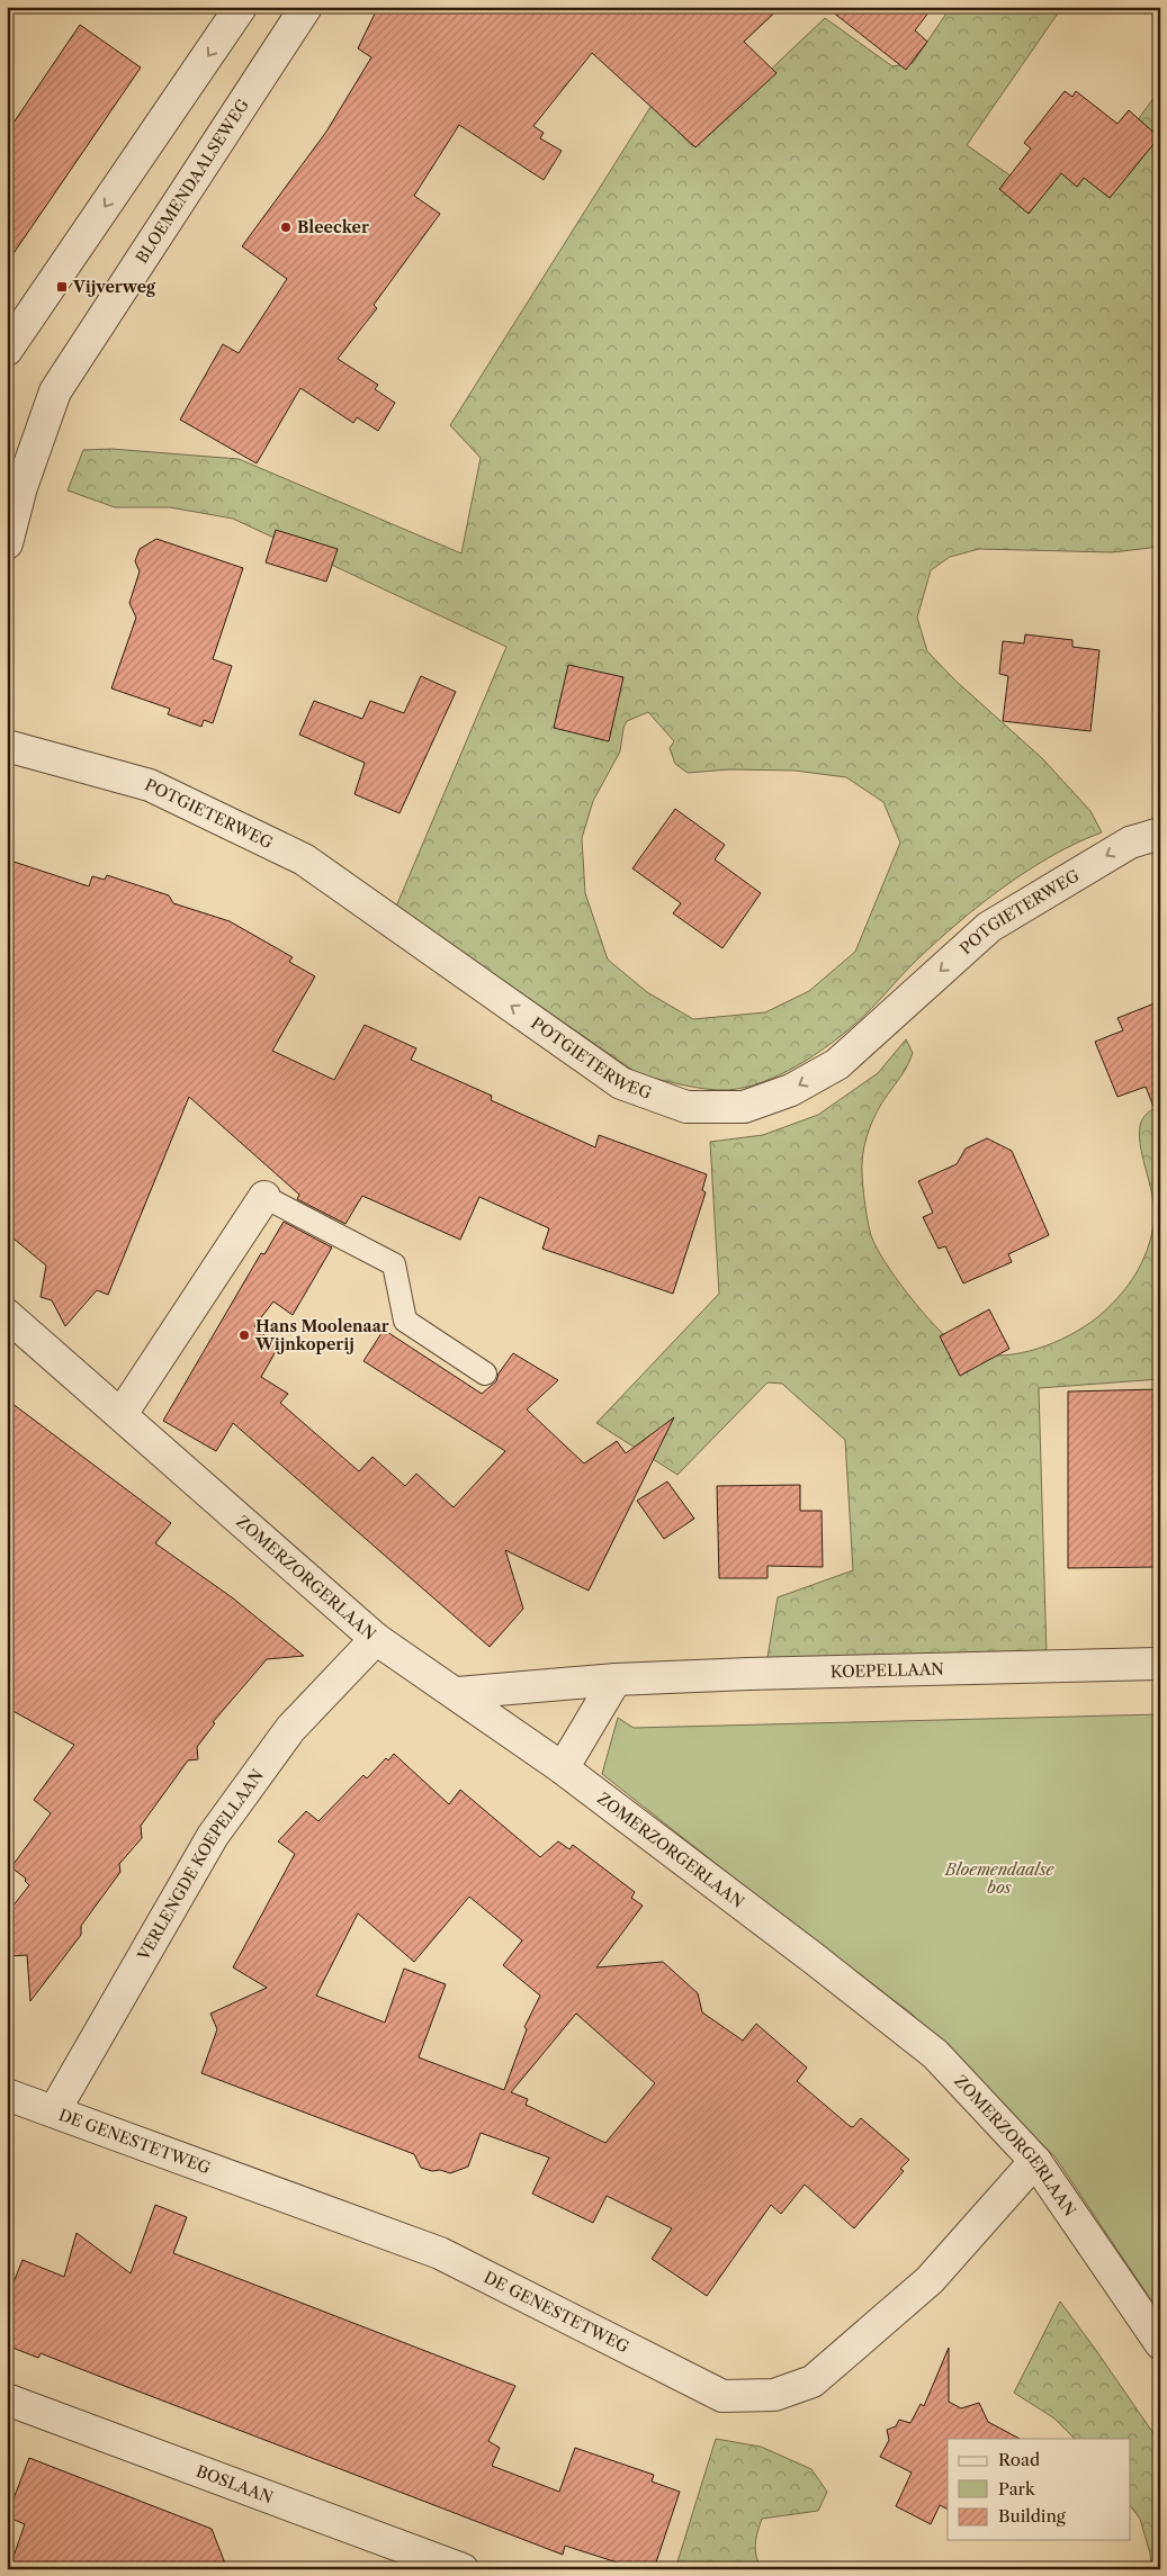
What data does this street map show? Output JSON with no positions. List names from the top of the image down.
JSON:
{
  "streets": {
    "street": [
      "BLOEMENDAALSEWEG",
      "POTGIETERWEG",
      "ZOMERZORGERLAAN",
      "KOEPELLAAN",
      "VERLENGDE KOEPELLAAN",
      "DE GENESTETWEG",
      "BOSLAAN"
    ]
  },
  "crossings": [
    ["ZOMERZORGERLAAN", "KOEPELLAAN"],
    ["ZOMERZORGERLAAN", "VERLENGDE KOEPELLAAN"],
    ["ZOMERZORGERLAAN", "DE GENESTETWEG"],
    ["VERLENGDE KOEPELLAAN", "DE GENESTETWEG"]
  ],
  "one_way": ["POTGIETERWEG"],
  "parks": ["Bloemendaalse bos"],
  "places": {
    "other": ["Bleecker", "Hans Moolenaar Wijnkoperij"],
    "transit": ["Vijverweg"]
  },
  "legend": ["Road", "Park", "Building"]
}
